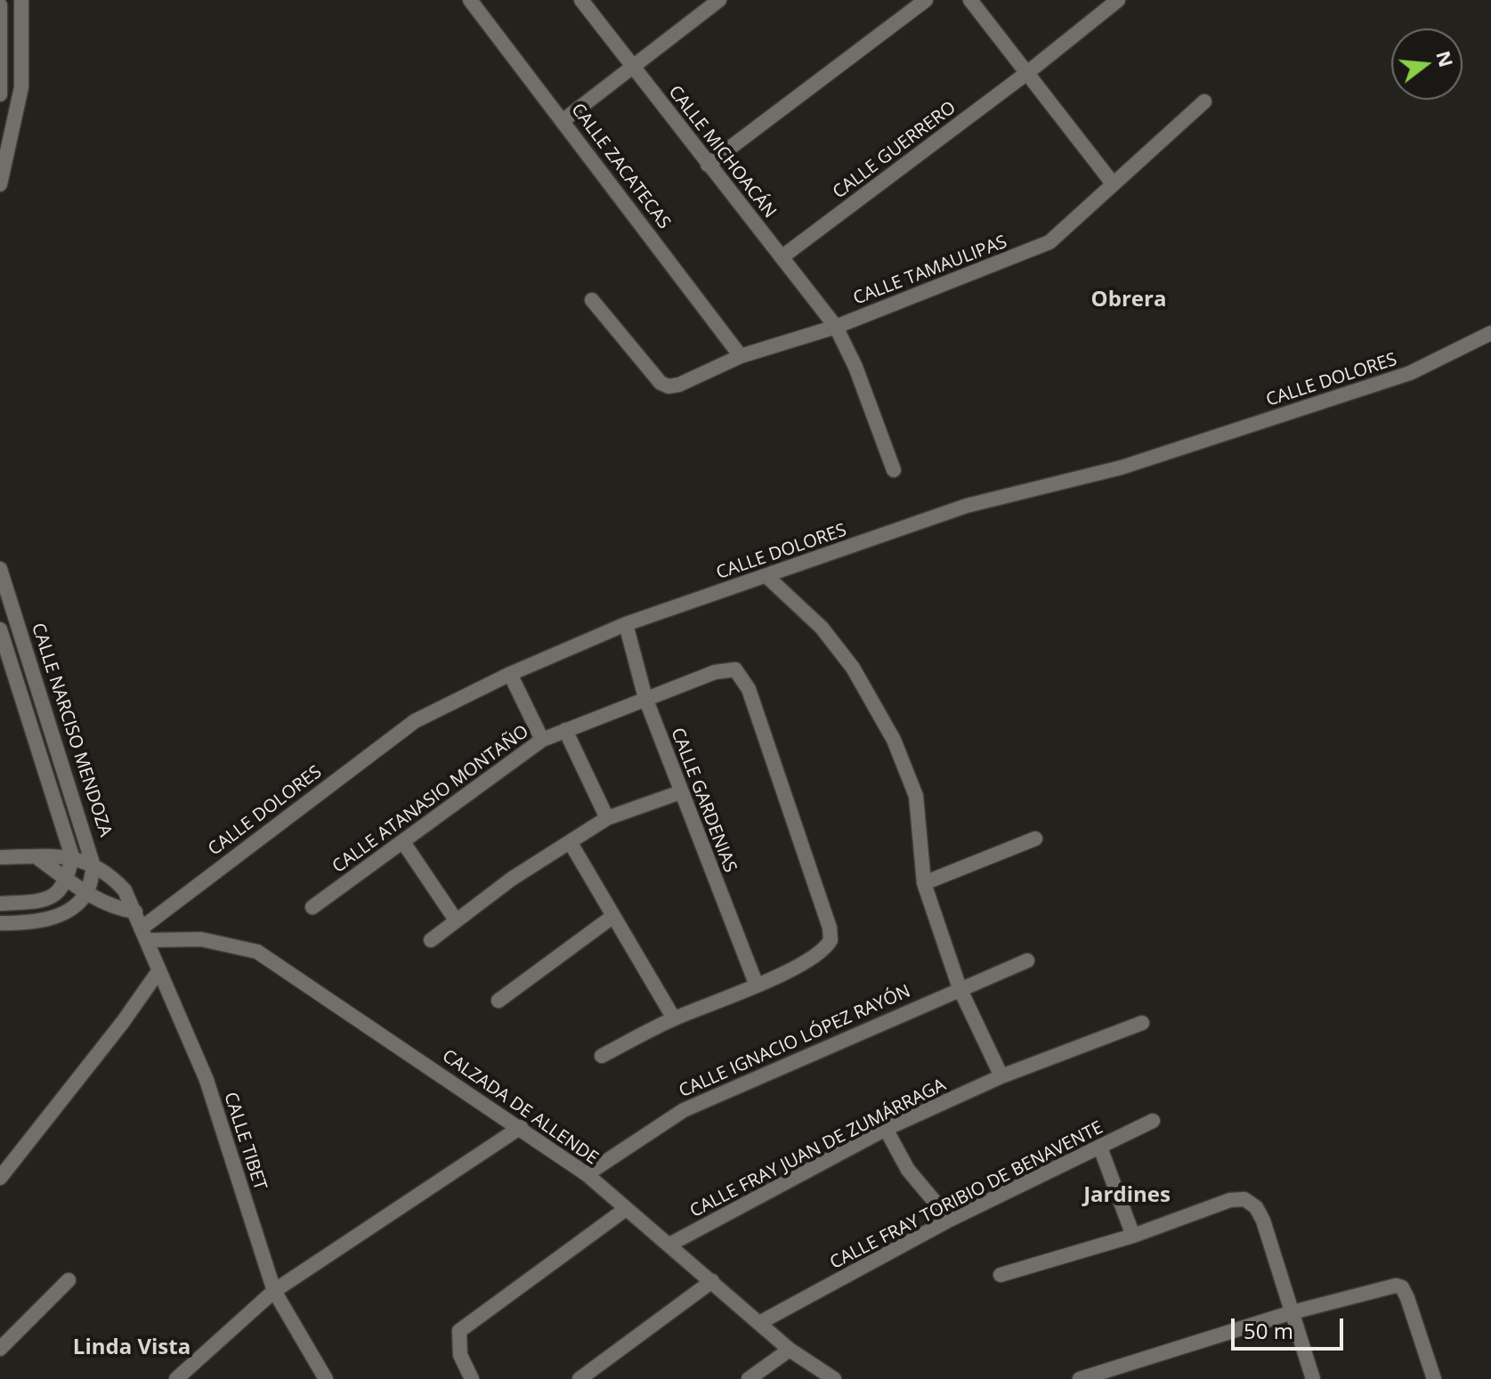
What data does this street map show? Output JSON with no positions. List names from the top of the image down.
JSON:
{
  "streets": {
    "street": [
      "CALLE GUERRERO",
      "CALLE MICHOACÁN",
      "CALLE ZACATECAS",
      "CALLE TAMAULIPAS",
      "CALLE DOLORES",
      "CALLE NARCISO MENDOZA",
      "CALLE ATANASIO MONTAÑO",
      "CALLE GARDENIAS",
      "CALLE IGNACIO LÓPEZ RAYÓN",
      "CALZADA DE ALLENDE",
      "CALLE TIBET",
      "CALLE FRAY JUAN DE ZUMÁRRAGA",
      "CALLE FRAY TORIBIO DE BENAVENTE"
    ]
  },
  "crossings": [
    ["CALLE GUERRERO", "CALLE MICHOACÁN"],
    ["CALLE MICHOACÁN", "CALLE TAMAULIPAS"],
    ["CALLE ZACATECAS", "CALLE TAMAULIPAS"],
    ["CALLE DOLORES", "CALLE GARDENIAS"],
    ["CALLE DOLORES", "CALZADA DE ALLENDE"],
    ["CALLE DOLORES", "CALLE TIBET"],
    ["CALLE NARCISO MENDOZA", "CALLE TIBET"],
    ["CALLE ATANASIO MONTAÑO", "CALLE GARDENIAS"],
    ["CALLE IGNACIO LÓPEZ RAYÓN", "CALZADA DE ALLENDE"],
    ["CALZADA DE ALLENDE", "CALLE TIBET"],
    ["CALZADA DE ALLENDE", "CALLE FRAY JUAN DE ZUMÁRRAGA"],
    ["CALZADA DE ALLENDE", "CALLE FRAY TORIBIO DE BENAVENTE"]
  ],
  "districts": ["Obrera", "Jardines", "Linda Vista"],
  "scale_bar": "50 m",
  "north": "right"
}
